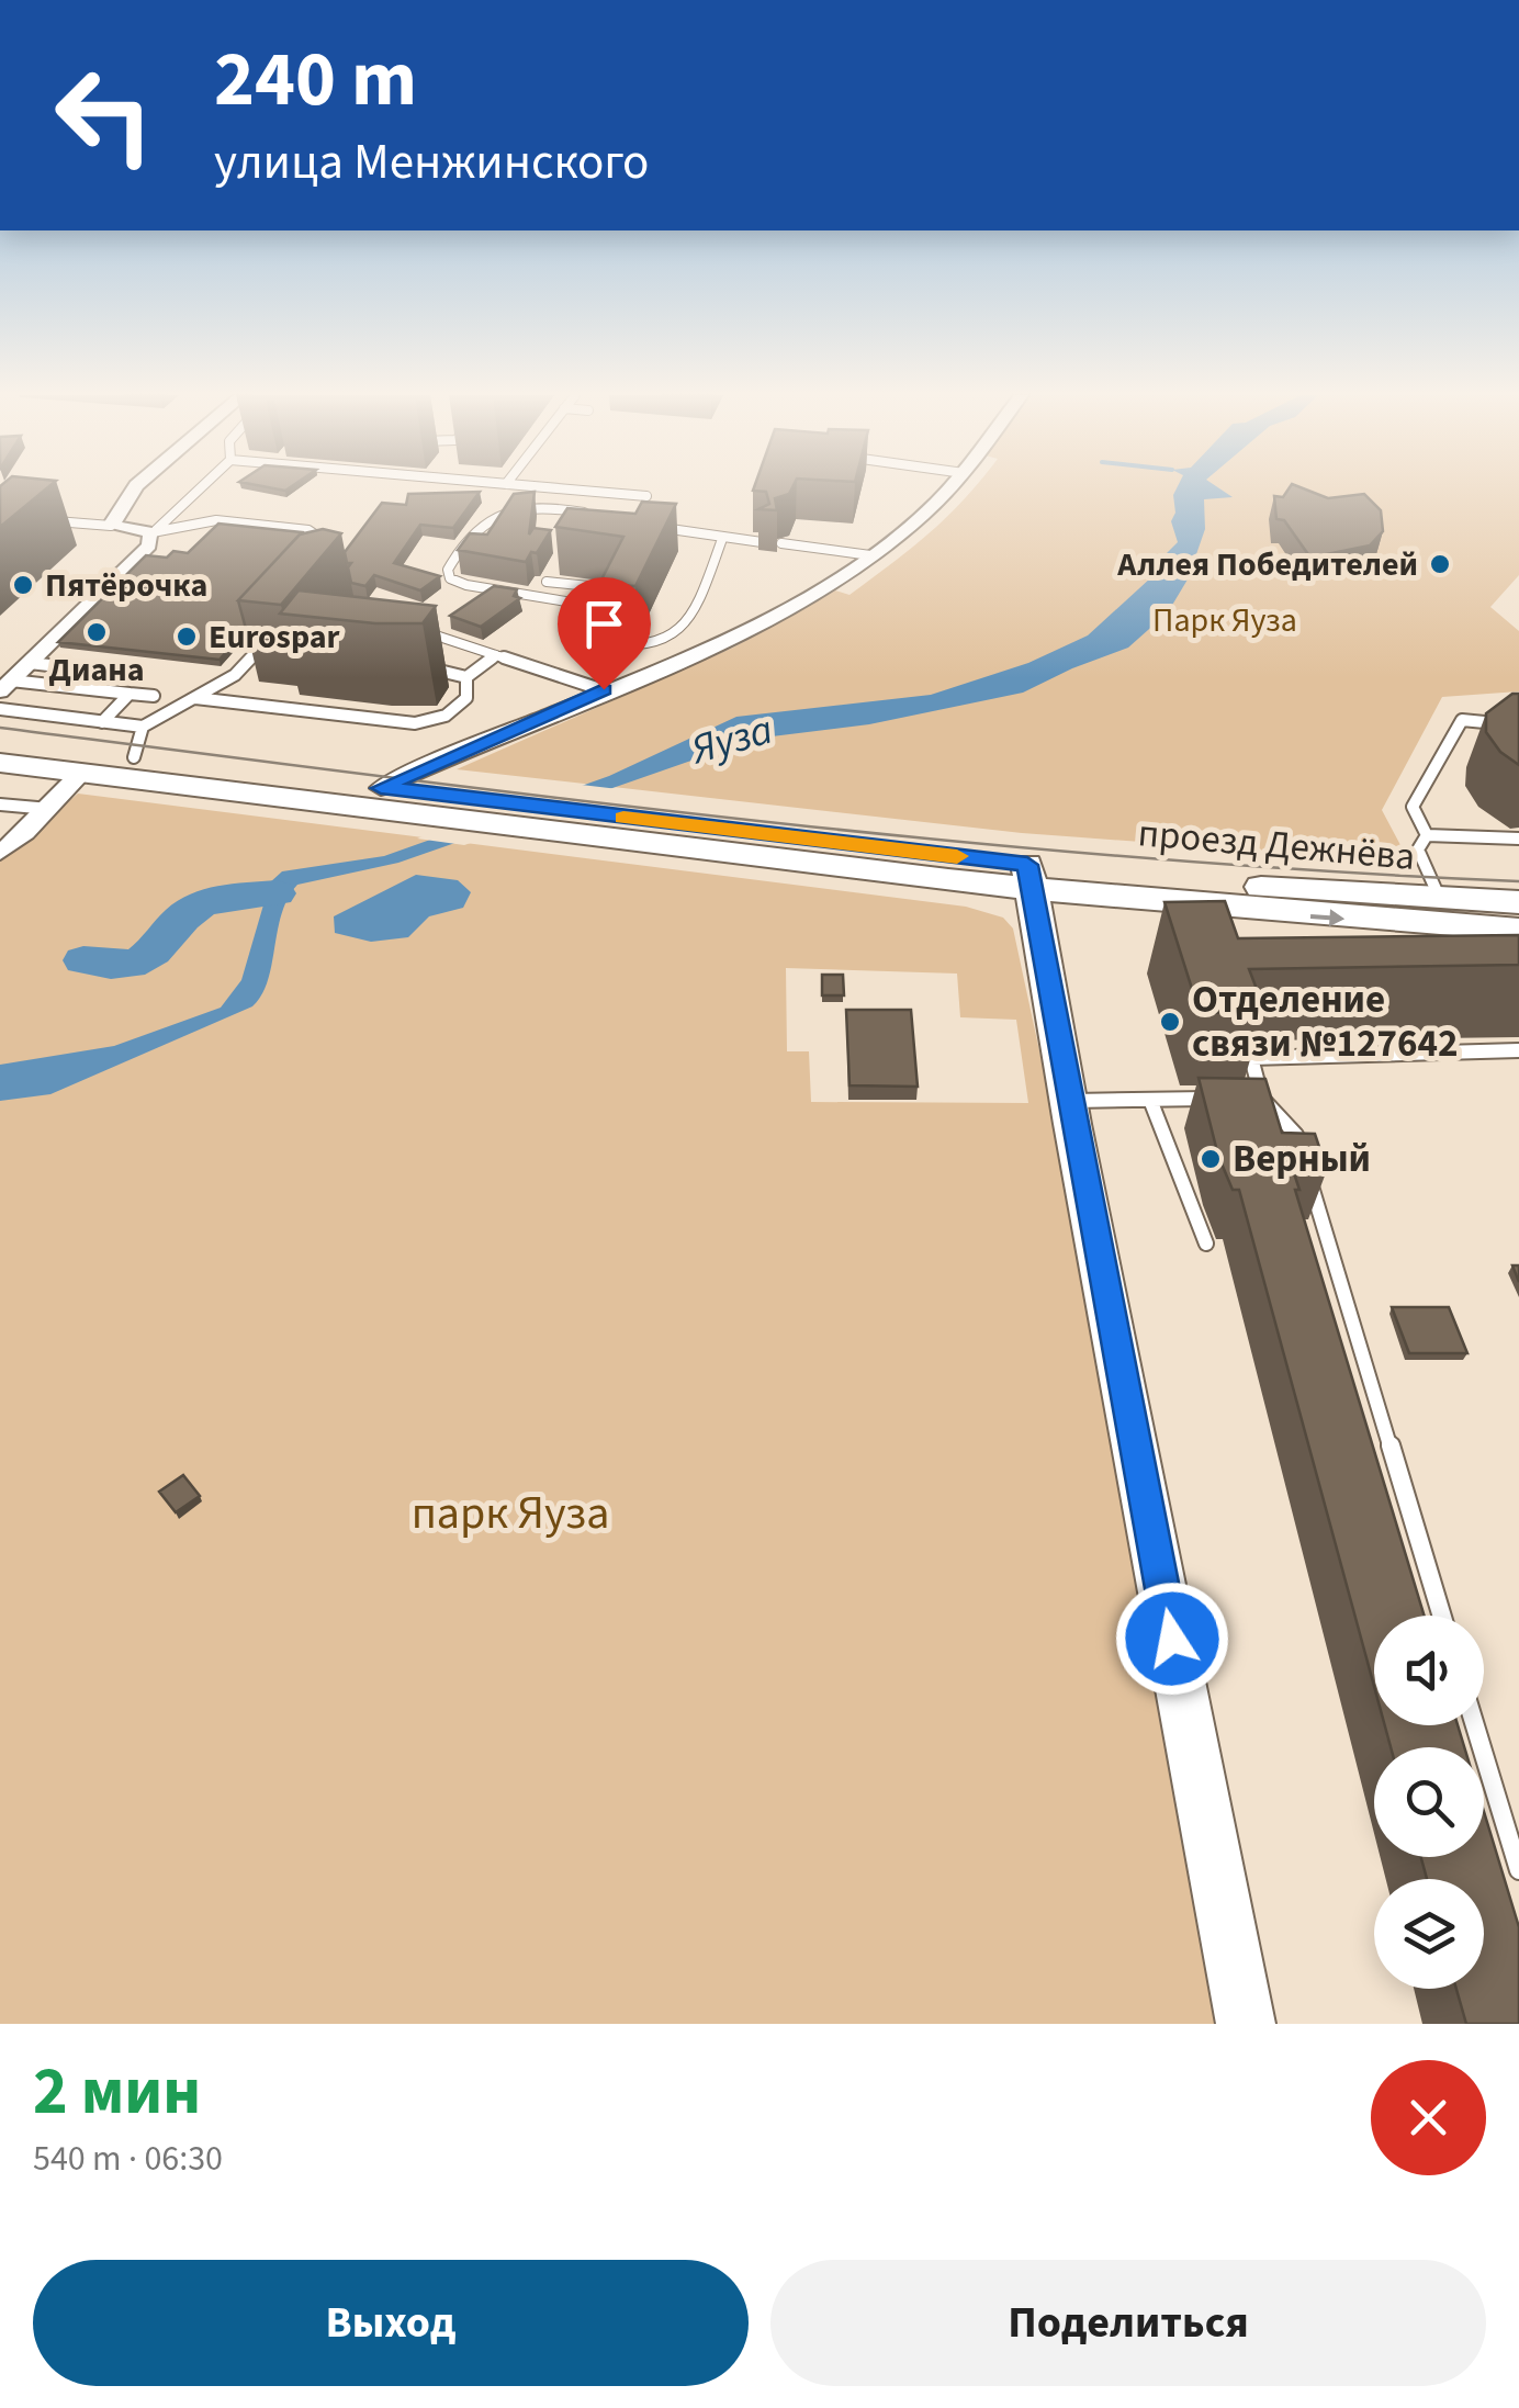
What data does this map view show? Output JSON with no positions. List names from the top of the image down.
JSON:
{
  "streets": {
    "main road": ["проезд Дежнёва"]
  },
  "water": ["Яуза"],
  "parks": ["Парк Яуза", "парк Яуза"],
  "places": [
    "Аллея Победителей",
    "Пятёрочка",
    "Диана",
    "Eurospar",
    "Отделение связи №127642",
    "Верный"
  ],
  "page": {
    "turn": ["240 m", "улица Менжинского"],
    "heading": ["2 мин", "540 m · 06:30"],
    "buttons": ["Выход", "Поделиться"]
  }
}
